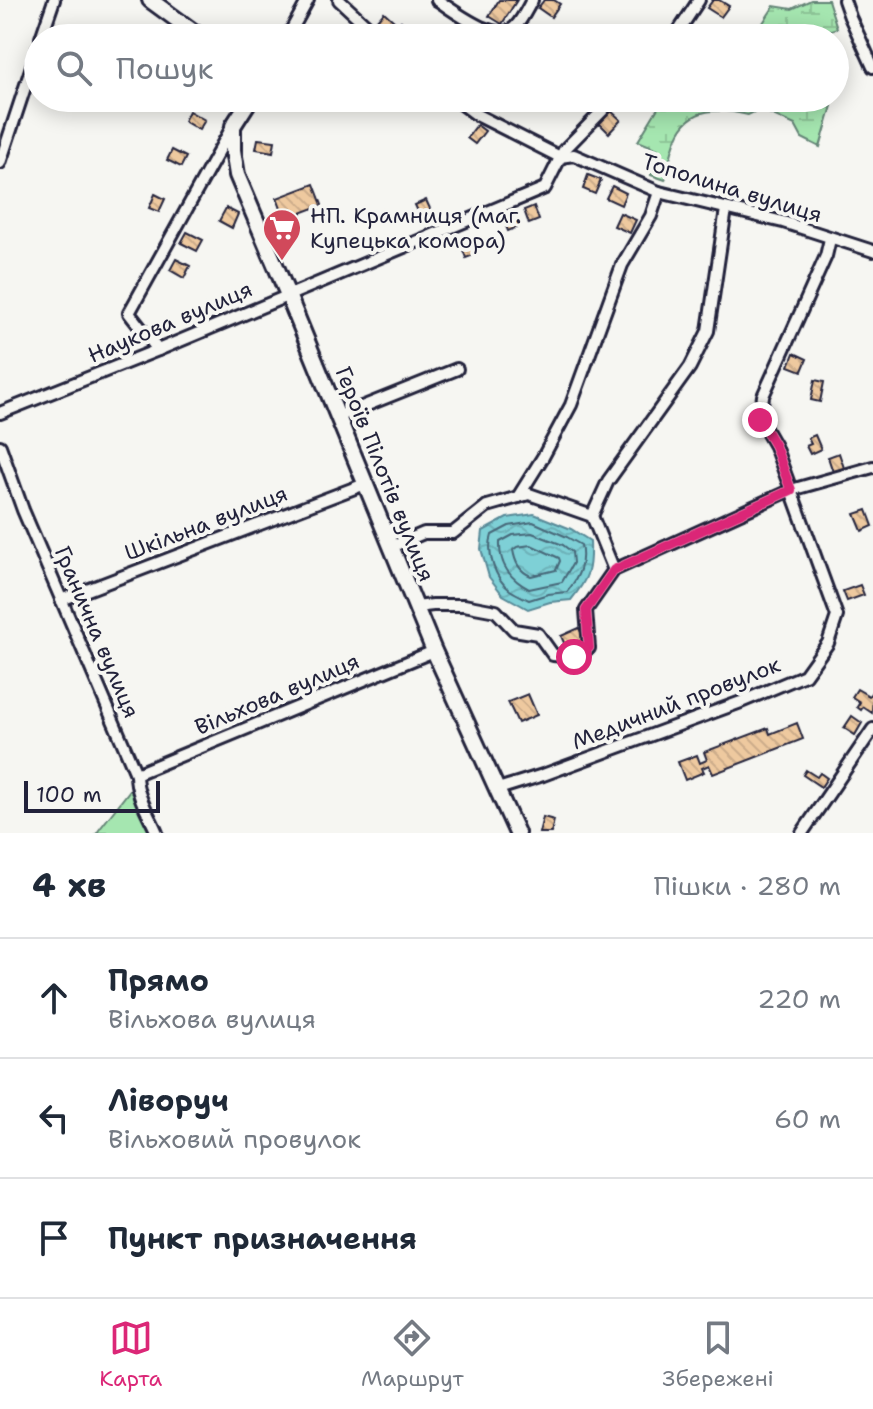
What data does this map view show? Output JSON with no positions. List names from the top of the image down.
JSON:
{
  "streets": {
    "street": [
      "Тополина вулиця",
      "Наукова вулиця",
      "Героїв Пілотів вулиця",
      "Шкільна вулиця",
      "Гранична вулиця",
      "Вільхова вулиця",
      "Медичний провулок"
    ]
  },
  "crossings": [
    ["Тополина вулиця", "Наукова вулиця"],
    ["Наукова вулиця", "Героїв Пілотів вулиця"],
    ["Героїв Пілотів вулиця", "Шкільна вулиця"],
    ["Героїв Пілотів вулиця", "Вільхова вулиця"],
    ["Героїв Пілотів вулиця", "Медичний провулок"],
    ["Шкільна вулиця", "Гранична вулиця"],
    ["Гранична вулиця", "Вільхова вулиця"]
  ],
  "places": {
    "supermarket": ["НП. Крамниця (маг. Купецька комора)"]
  },
  "scale_bar": "100 m",
  "page": {
    "search": "Пошук",
    "scale": "100 m",
    "heading": ["4 хв", "Пішки · 280 m"],
    "list": [
      ["Прямо", "Вільхова вулиця", "220 m"],
      ["Ліворуч", "Вільховий провулок", "60 m"],
      "Пункт призначення"
    ],
    "nav": ["Карта", "Маршрут", "Збережені"]
  }
}
